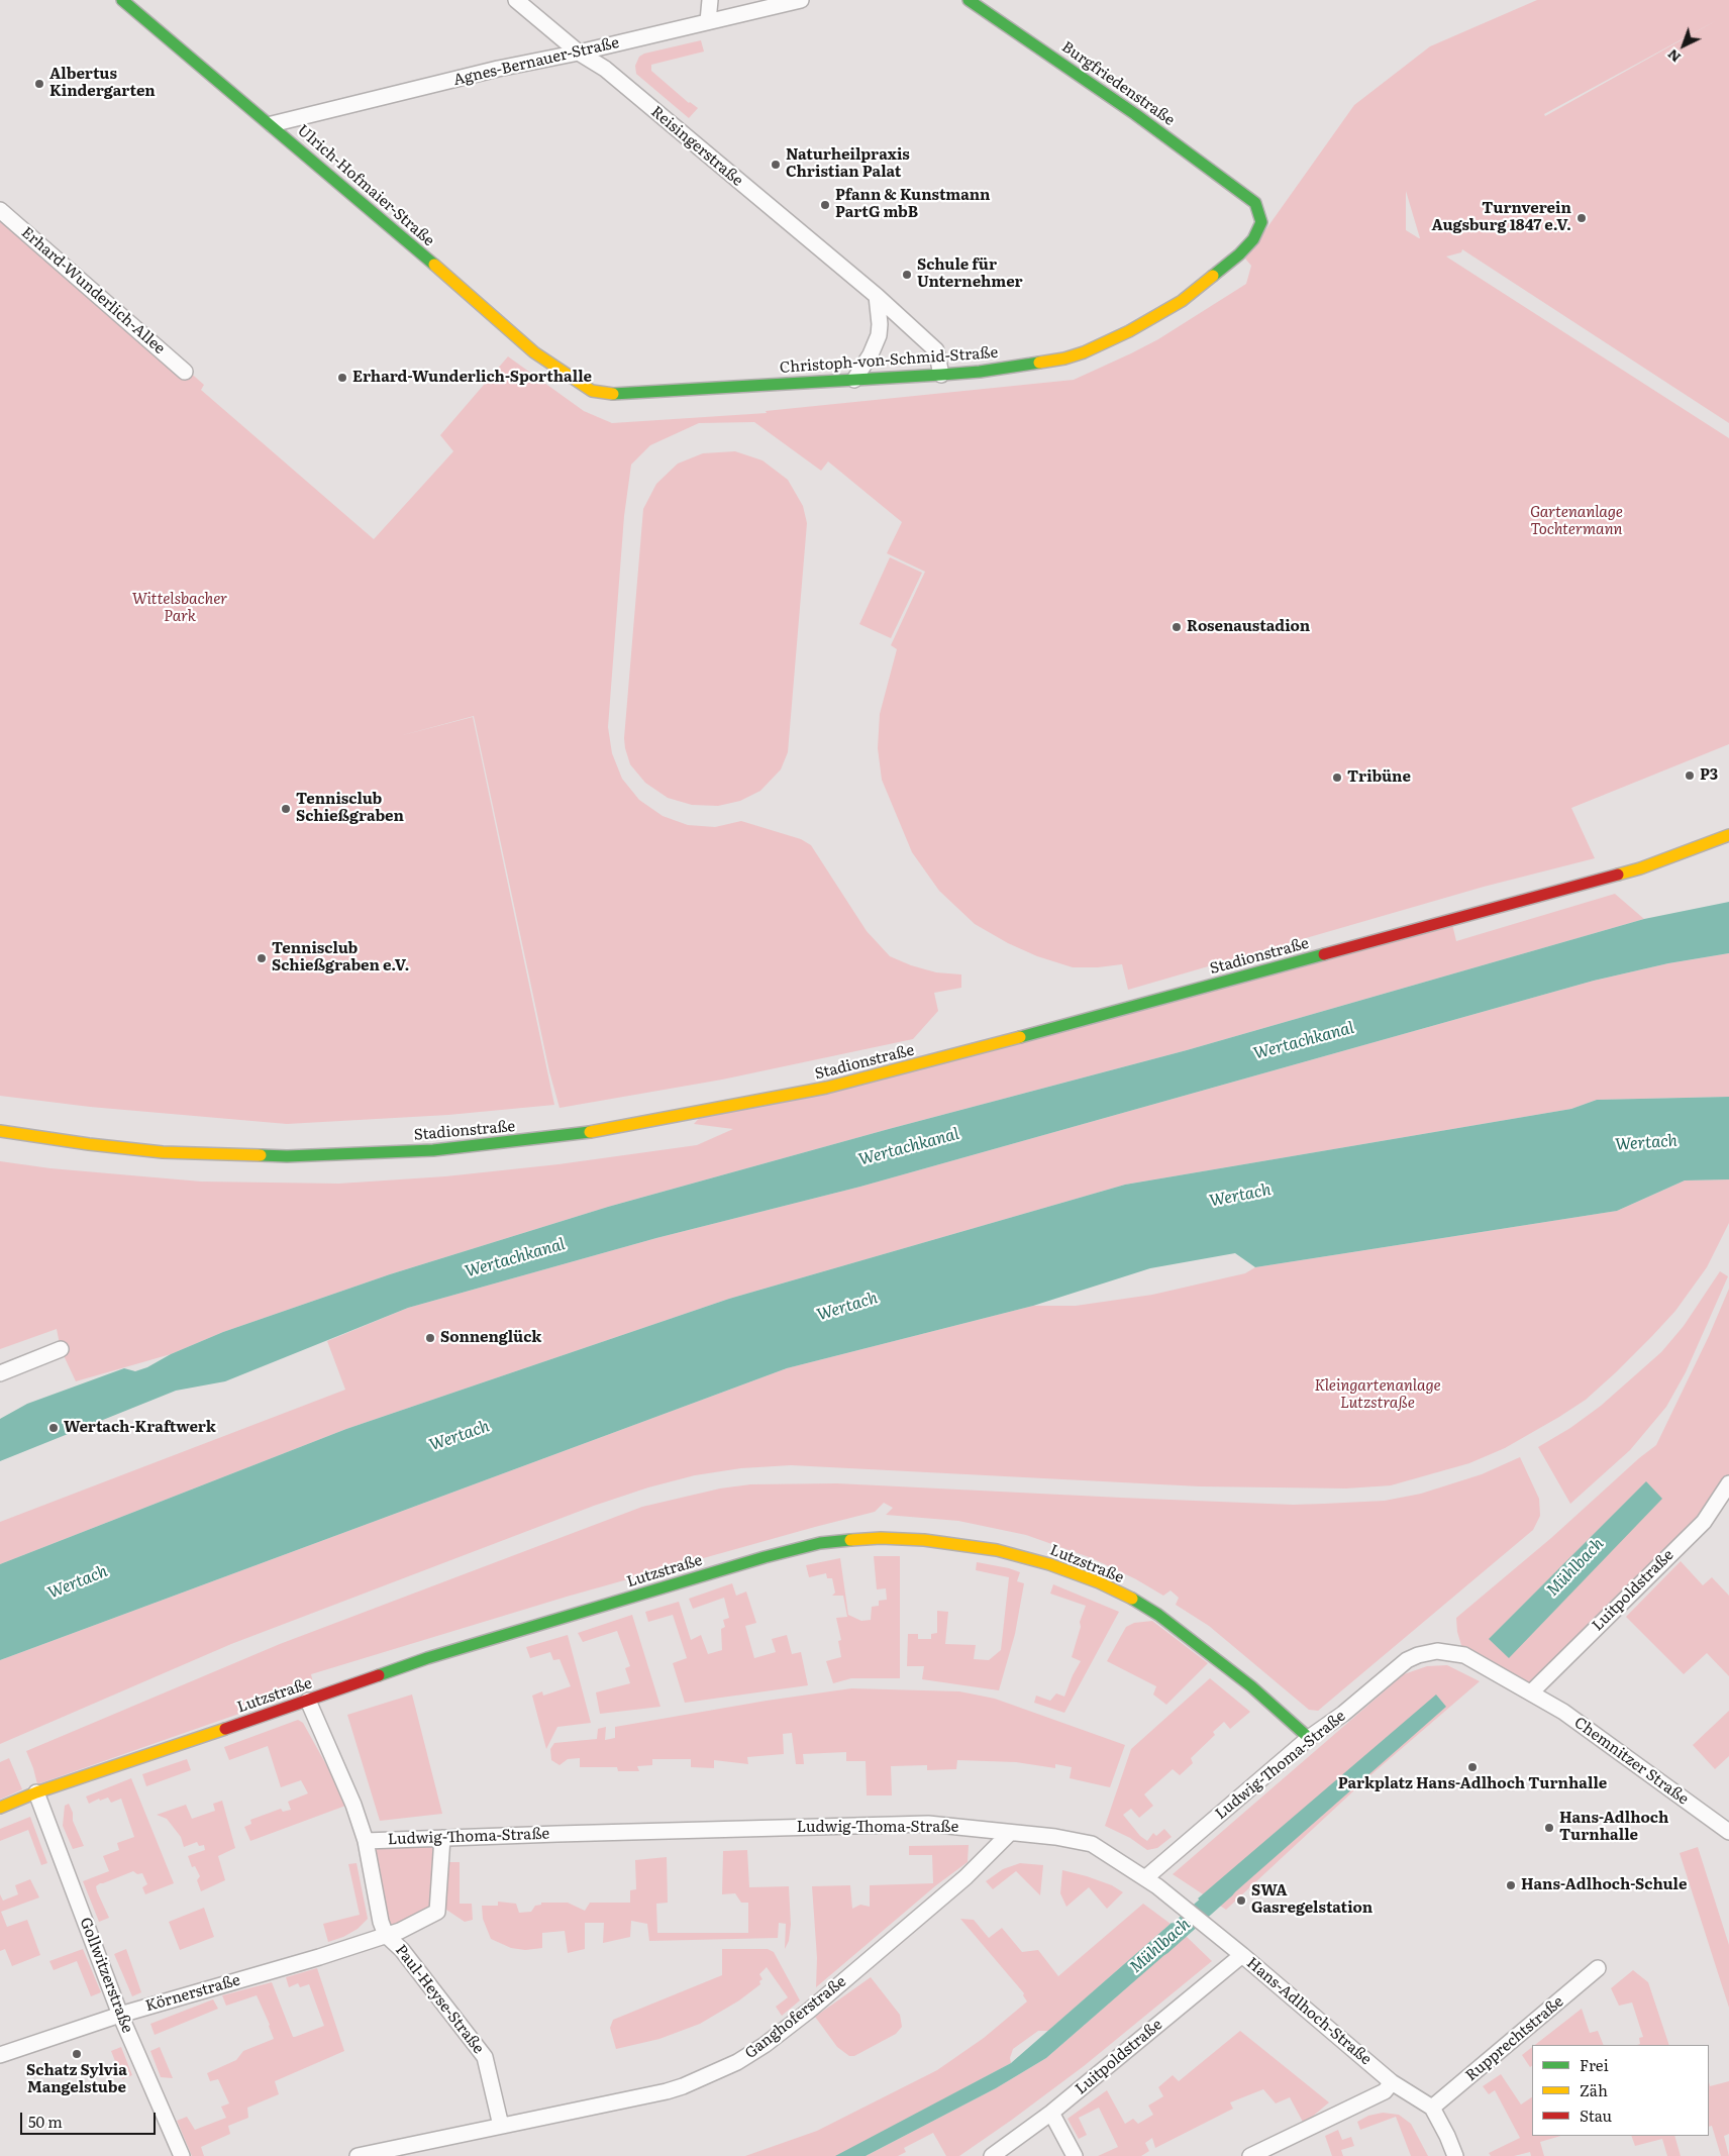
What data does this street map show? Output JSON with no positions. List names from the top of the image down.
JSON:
{
  "streets": {
    "street": [
      "Agnes-Bernauer-Straße",
      "Burgfriedenstraße",
      "Reisingerstraße",
      "Ulrich-Hofmaier-Straße",
      "Erhard-Wunderlich-Allee",
      "Christoph-von-Schmid-Straße",
      "Stadionstraße",
      "Lutzstraße",
      "Luitpoldstraße",
      "Chemnitzer Straße",
      "Ludwig-Thoma-Straße",
      "Gollwitzerstraße",
      "Körnerstraße",
      "Paul-Heyse-Straße",
      "Hans-Adlhoch-Straße",
      "Ganghoferstraße",
      "Rupprechtstraße"
    ]
  },
  "crossings": [
    ["Agnes-Bernauer-Straße", "Reisingerstraße"],
    ["Agnes-Bernauer-Straße", "Ulrich-Hofmaier-Straße"],
    ["Burgfriedenstraße", "Christoph-von-Schmid-Straße"],
    ["Reisingerstraße", "Christoph-von-Schmid-Straße"],
    ["Ulrich-Hofmaier-Straße", "Christoph-von-Schmid-Straße"],
    ["Lutzstraße", "Ludwig-Thoma-Straße"],
    ["Lutzstraße", "Gollwitzerstraße"],
    ["Luitpoldstraße", "Chemnitzer Straße"],
    ["Luitpoldstraße", "Ludwig-Thoma-Straße"],
    ["Luitpoldstraße", "Hans-Adlhoch-Straße"],
    ["Chemnitzer Straße", "Ludwig-Thoma-Straße"],
    ["Ludwig-Thoma-Straße", "Körnerstraße"],
    ["Ludwig-Thoma-Straße", "Hans-Adlhoch-Straße"],
    ["Ludwig-Thoma-Straße", "Ganghoferstraße"],
    ["Gollwitzerstraße", "Körnerstraße"],
    ["Körnerstraße", "Paul-Heyse-Straße"],
    ["Paul-Heyse-Straße", "Ganghoferstraße"],
    ["Hans-Adlhoch-Straße", "Rupprechtstraße"]
  ],
  "water": ["Wertachkanal", "Wertach", "Mühlbach"],
  "parks": ["Gartenanlage Tochtermann", "Wittelsbacher Park", "Kleingartenanlage Lutzstraße"],
  "places": [
    "Albertus Kindergarten",
    "Naturheilpraxis Christian Palat",
    "Pfann & Kunstmann PartG mbB",
    "Turnverein Augsburg 1847 e.V.",
    "Schule für Unternehmer",
    "Erhard-Wunderlich-Sporthalle",
    "Rosenaustadion",
    "P3",
    "Tribüne",
    "Tennisclub Schießgraben",
    "Tennisclub Schießgraben e.V.",
    "Sonnenglück",
    "Wertach-Kraftwerk",
    "Parkplatz Hans-Adlhoch Turnhalle",
    "Hans-Adlhoch Turnhalle",
    "Hans-Adlhoch-Schule",
    "SWA Gasregelstation",
    "Schatz Sylvia Mangelstube"
  ],
  "legend": ["Frei", "Zäh", "Stau"],
  "scale_bar": "50 m",
  "north": "bottom left"
}
